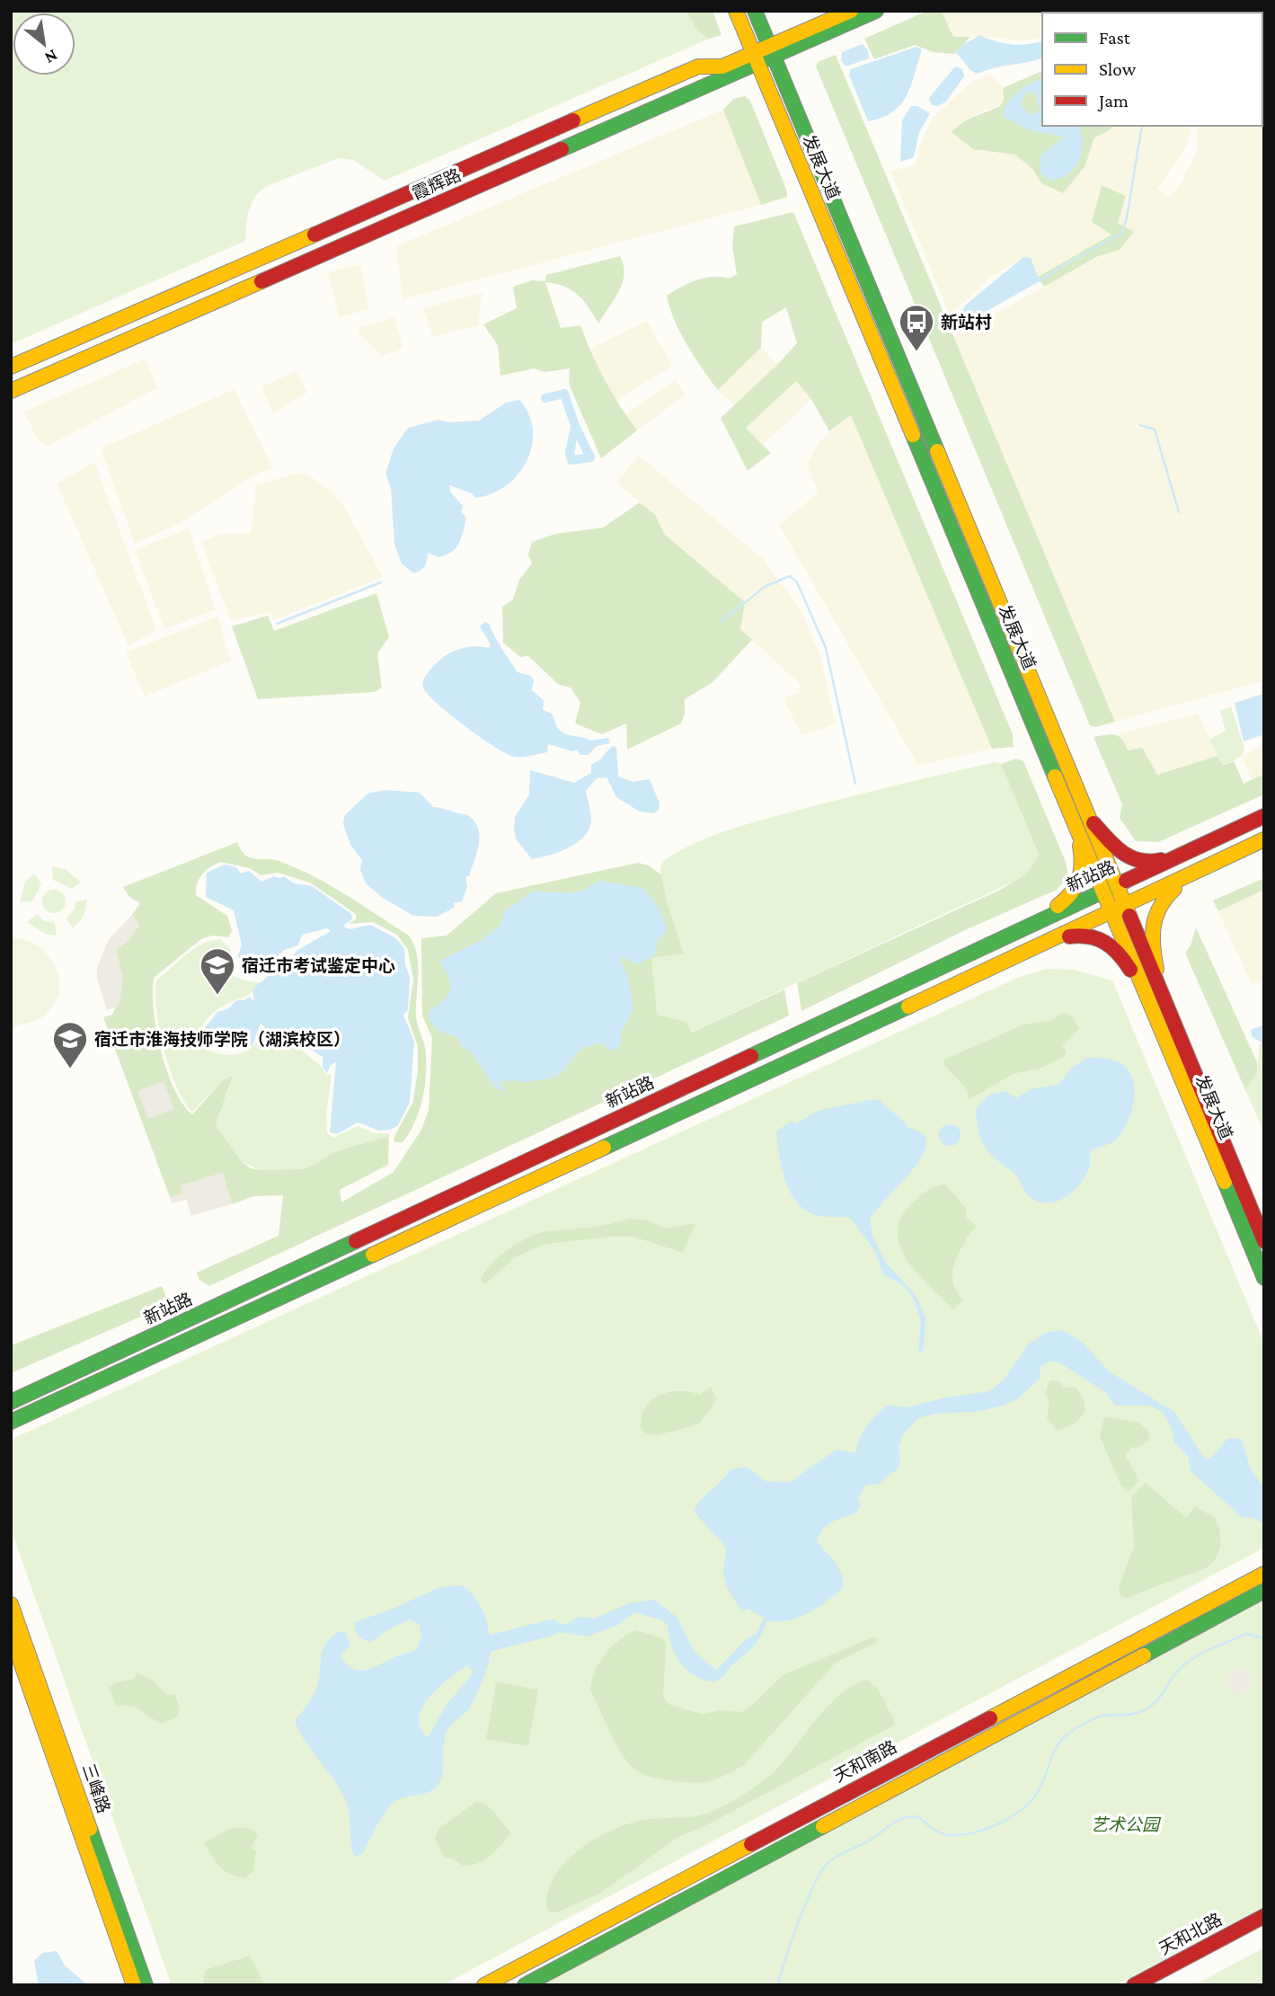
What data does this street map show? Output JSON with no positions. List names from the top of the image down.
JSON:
{
  "streets": {
    "street": [
      "发展大道",
      "霞辉路",
      "新站路",
      "天和南路",
      "三峰路",
      "天和北路"
    ]
  },
  "crossings": [
    ["发展大道", "霞辉路"],
    ["发展大道", "新站路"]
  ],
  "parks": ["艺术公园"],
  "places": {
    "bus stop": ["新站村"],
    "school or university": ["宿迁市考试鉴定中心", "宿迁市淮海技师学院（湖滨校区）"]
  },
  "legend": ["Fast", "Slow", "Jam"],
  "north": "bottom right"
}
